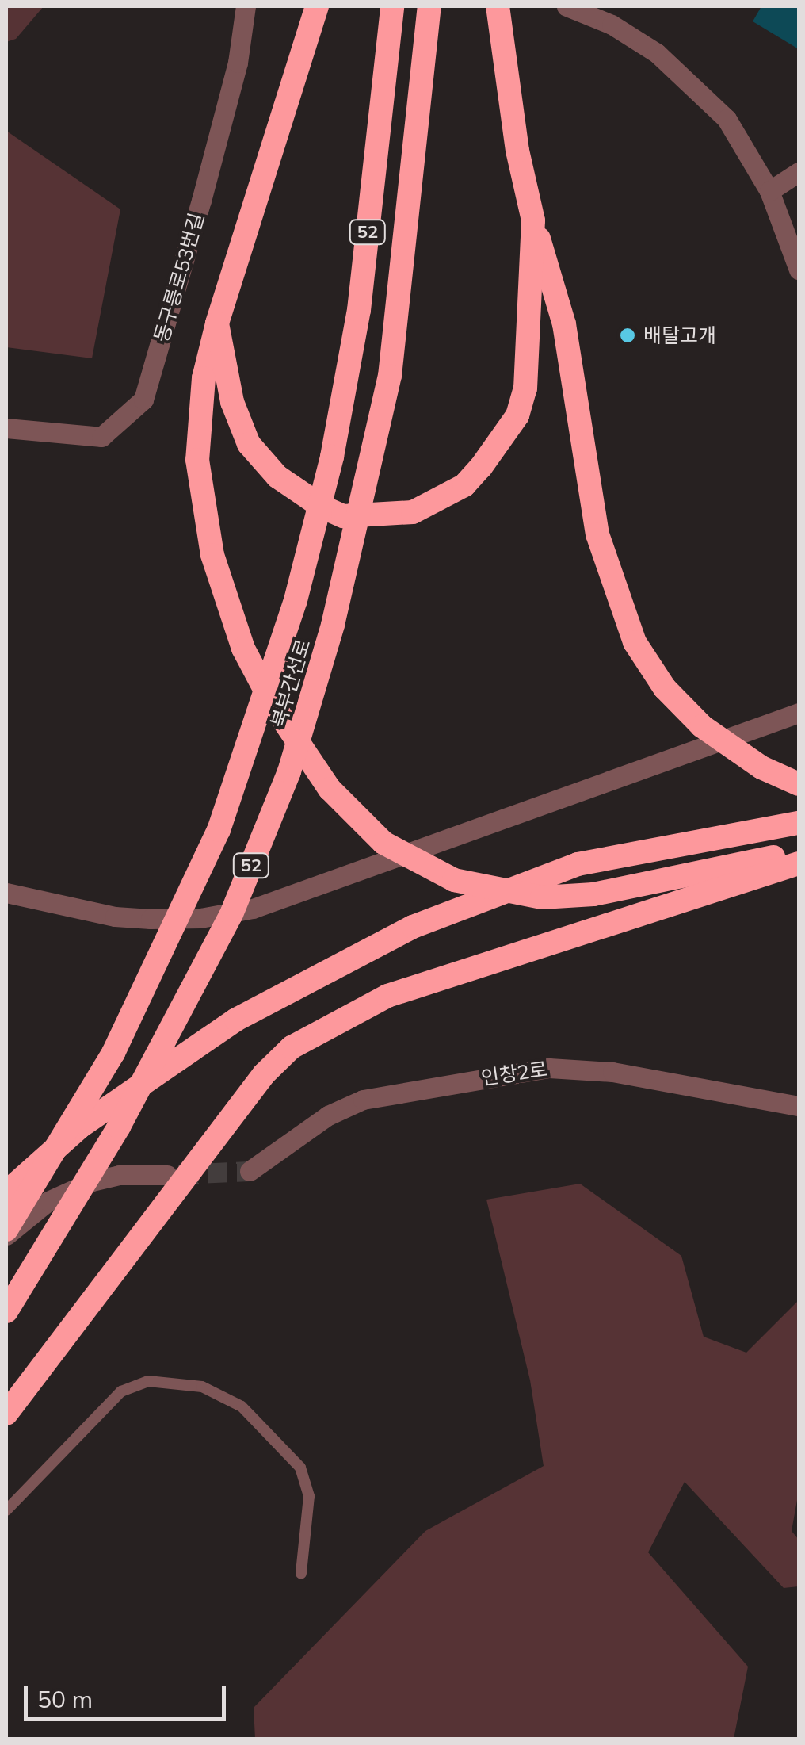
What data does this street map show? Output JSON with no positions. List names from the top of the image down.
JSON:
{
  "streets": {
    "highway": ["52", "북부간선로"],
    "street": ["동구릉로53번길", "인창2로"]
  },
  "places": ["배탈고개"],
  "scale_bar": "50 m"
}
